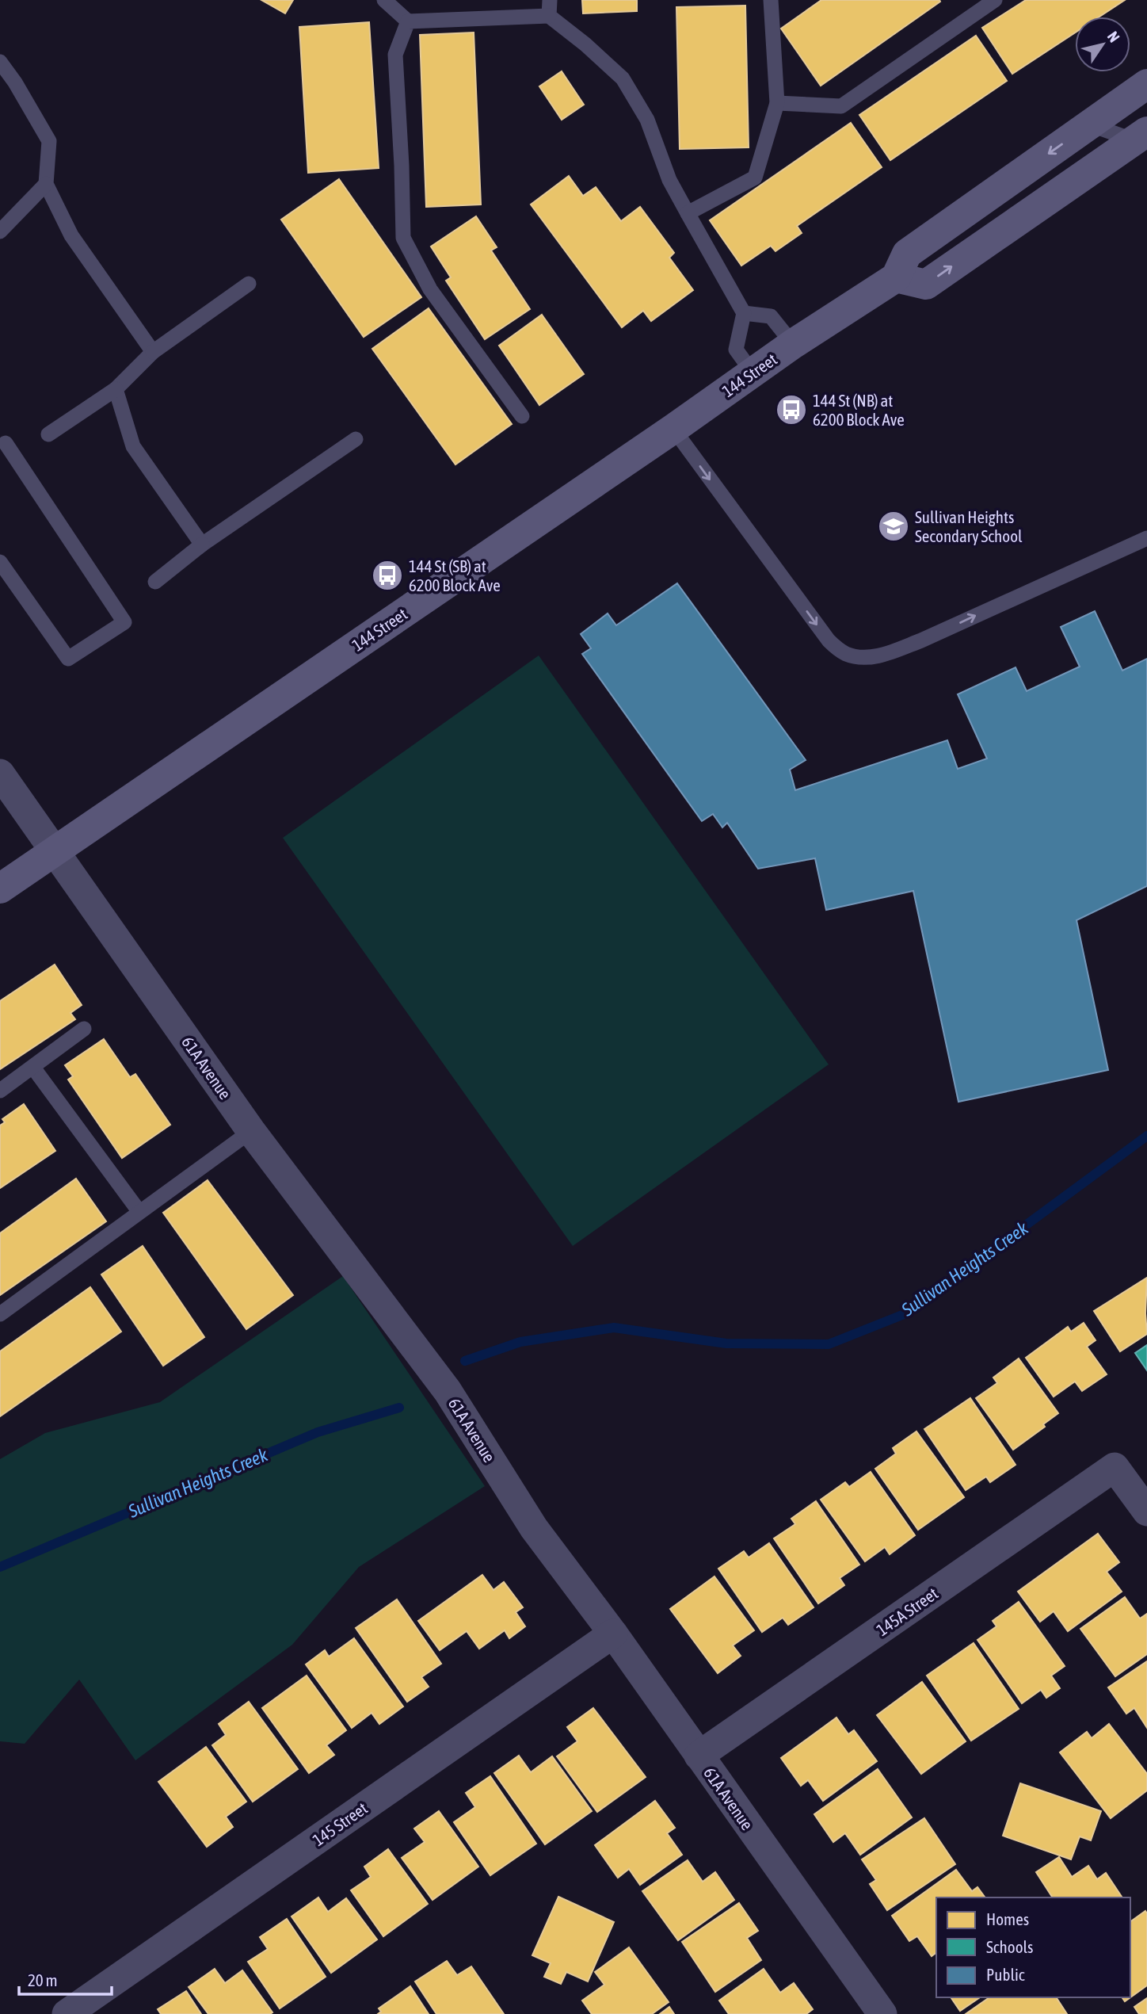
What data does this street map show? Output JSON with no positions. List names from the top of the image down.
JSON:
{
  "streets": {
    "main road": ["144 Street"],
    "street": ["61A Avenue", "145A Street", "145 Street"]
  },
  "crossings": [
    ["144 Street", "61A Avenue"],
    ["61A Avenue", "145A Street"],
    ["61A Avenue", "145 Street"]
  ],
  "water": ["Sullivan Heights Creek"],
  "places": {
    "bus stop": ["144 St (NB) at 6200 Block Ave", "144 St (SB) at 6200 Block Ave"],
    "school or university": ["Sullivan Heights Secondary School"]
  },
  "legend": ["Homes", "Schools", "Public"],
  "scale_bar": "20 m",
  "north": "top right"
}
